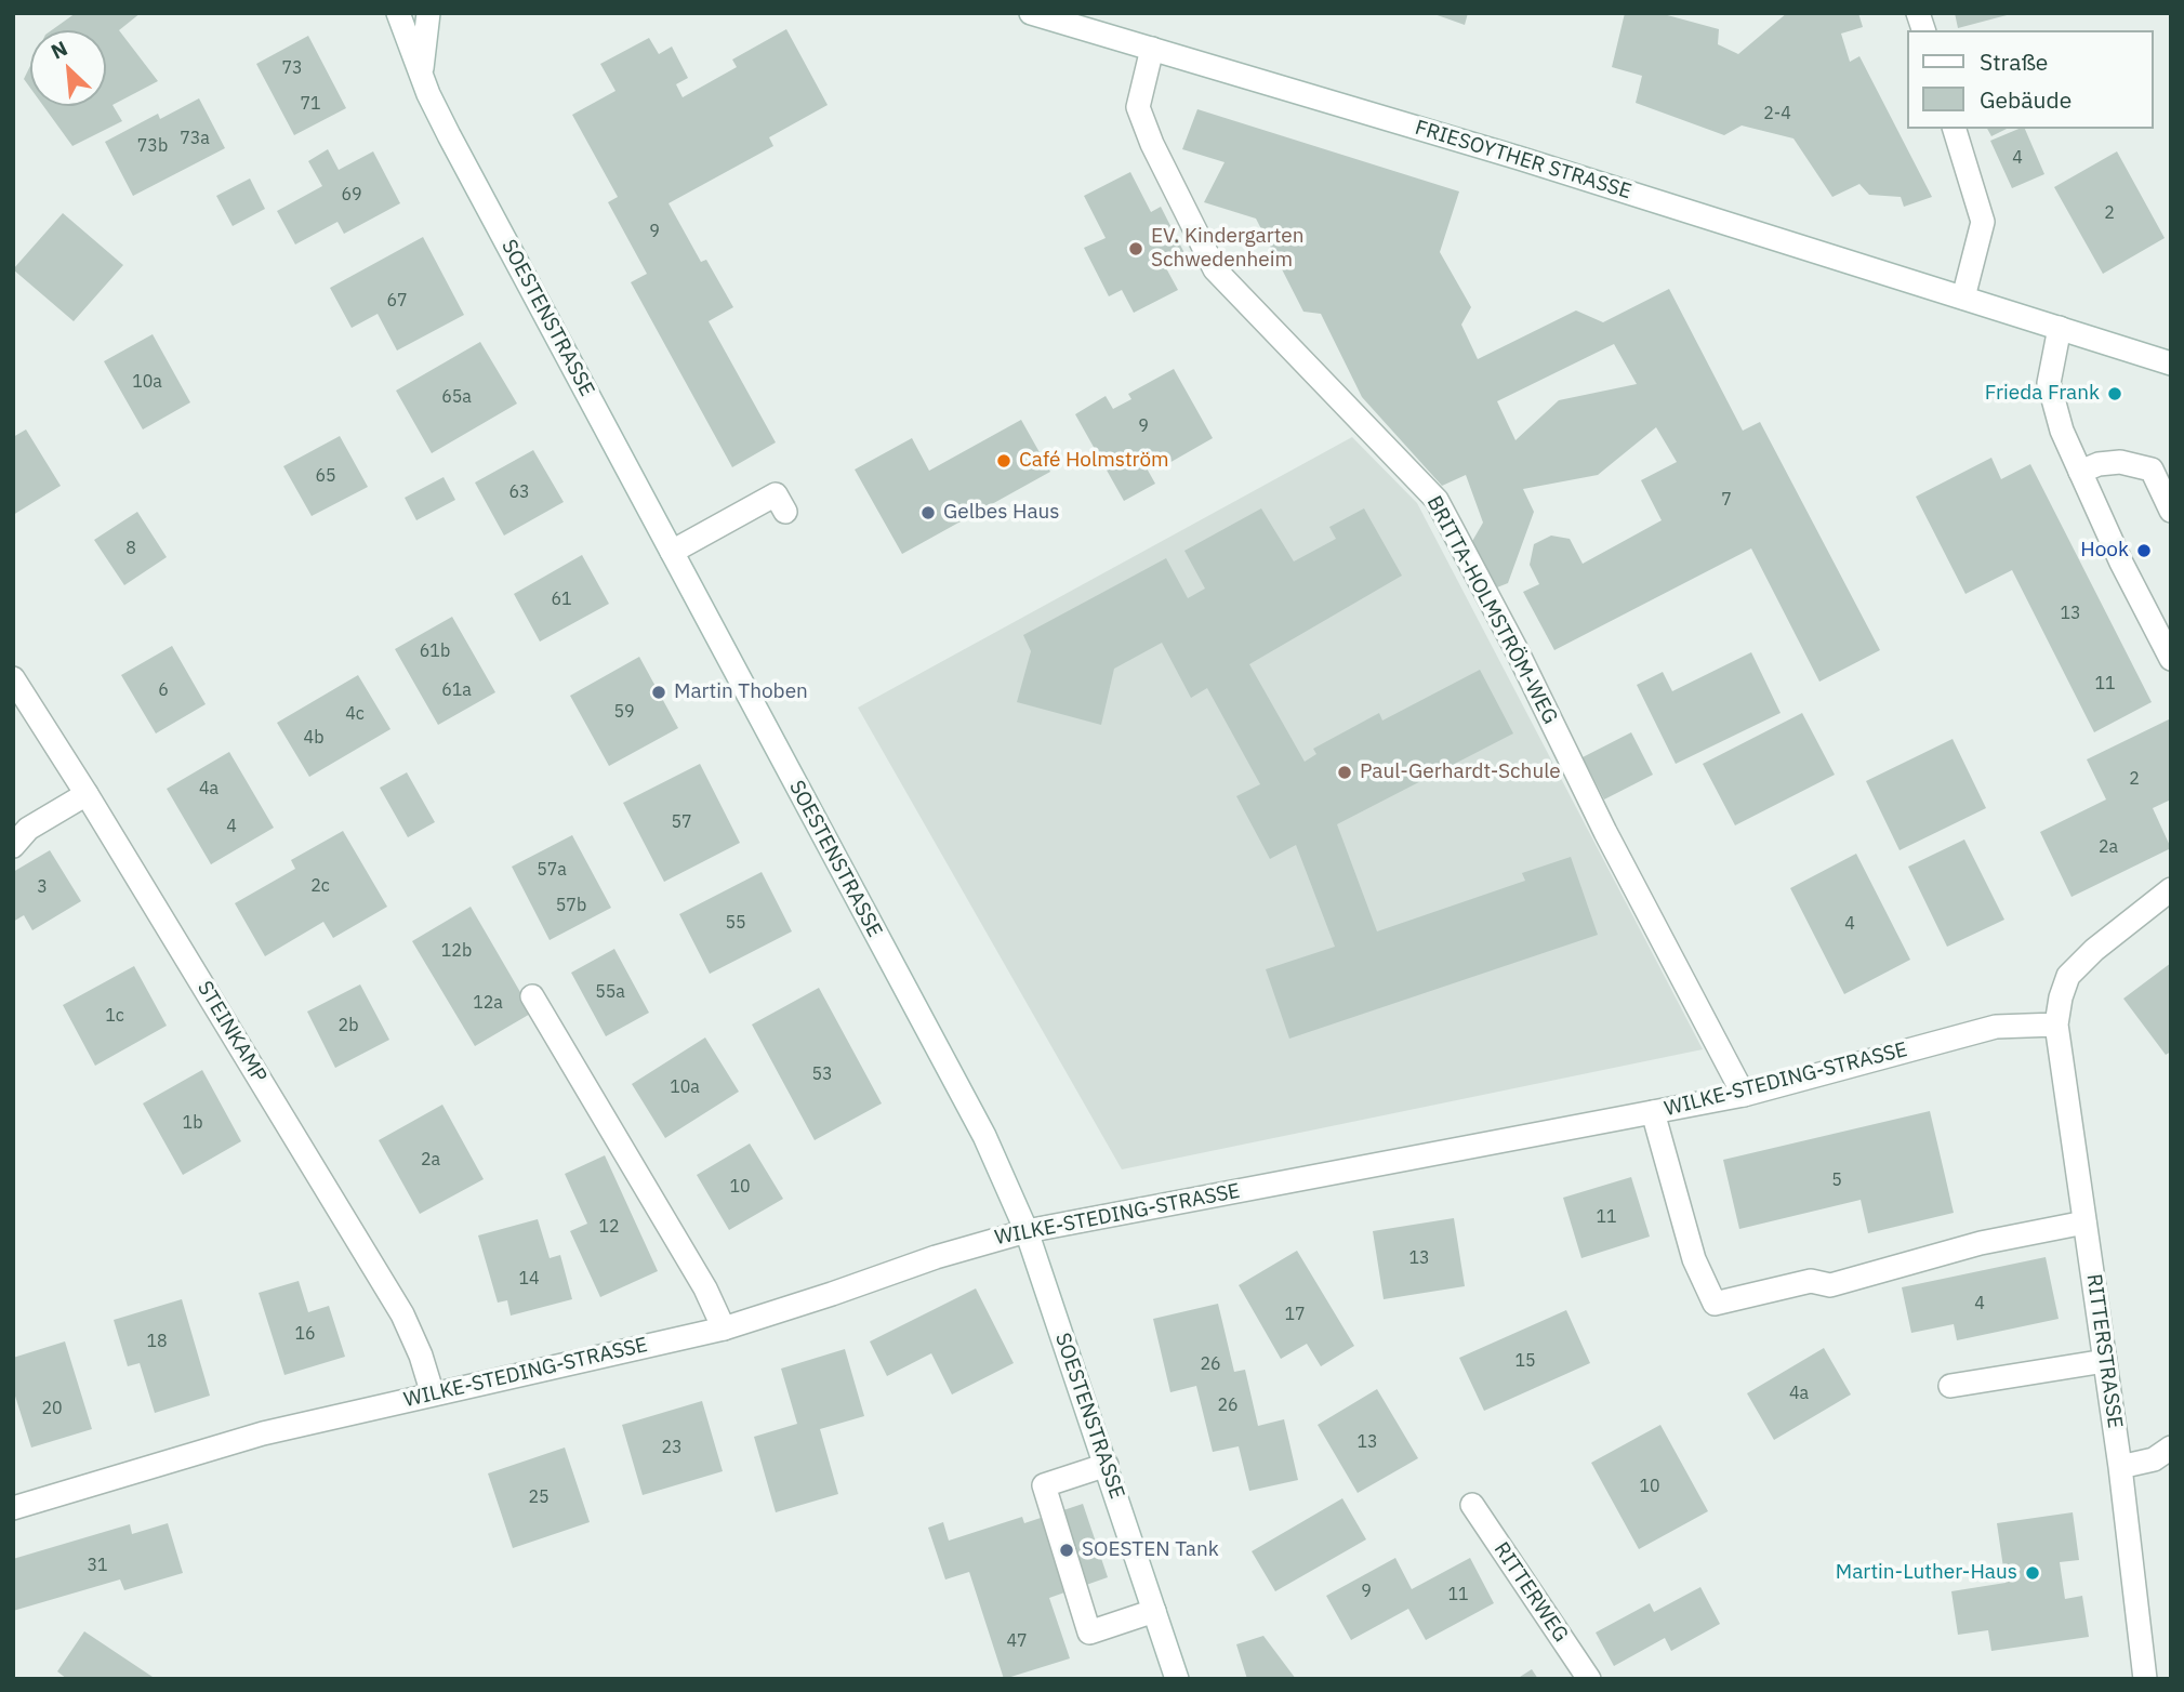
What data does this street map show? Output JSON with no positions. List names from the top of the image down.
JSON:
{
  "streets": {
    "street": [
      "FRIESOYTHER STRASSE",
      "SOESTENSTRASSE",
      "BRITTA-HOLMSTRÖM-WEG",
      "STEINKAMP",
      "WILKE-STEDING-STRASSE",
      "RITTERSTRASSE",
      "RITTERWEG"
    ]
  },
  "crossings": [
    ["FRIESOYTHER STRASSE", "BRITTA-HOLMSTRÖM-WEG"],
    ["SOESTENSTRASSE", "WILKE-STEDING-STRASSE"],
    ["BRITTA-HOLMSTRÖM-WEG", "WILKE-STEDING-STRASSE"],
    ["STEINKAMP", "WILKE-STEDING-STRASSE"],
    ["WILKE-STEDING-STRASSE", "RITTERSTRASSE"]
  ],
  "places": [
    "EV. Kindergarten Schwedenheim",
    "Frieda Frank",
    "Café Holmström",
    "Gelbes Haus",
    "Hook",
    "Martin Thoben",
    "Paul-Gerhardt-Schule",
    "SOESTEN Tank",
    "Martin-Luther-Haus"
  ],
  "house_numbers": [
    "73",
    "71",
    "2-4",
    "73a",
    "73b",
    "4",
    "69",
    "2",
    "9",
    "67",
    "10a",
    "65a",
    "9",
    "65",
    "63",
    "7",
    "8",
    "61",
    "13",
    "61b",
    "11",
    "6",
    "61a",
    "59",
    "4c",
    "4b",
    "2",
    "4a",
    "57",
    "4",
    "2a",
    "57a",
    "2c",
    "3",
    "57b",
    "55",
    "4",
    "12b",
    "55a",
    "12a",
    "1c",
    "2b",
    "53",
    "10a",
    "1b",
    "2a",
    "5",
    "10",
    "11",
    "12",
    "13",
    "14",
    "4",
    "17",
    "16",
    "18",
    "15",
    "26",
    "4a",
    "26",
    "20",
    "13",
    "23",
    "10",
    "25",
    "31",
    "9",
    "11",
    "47"
  ],
  "legend": ["Straße", "Gebäude"],
  "north": "top left"
}
